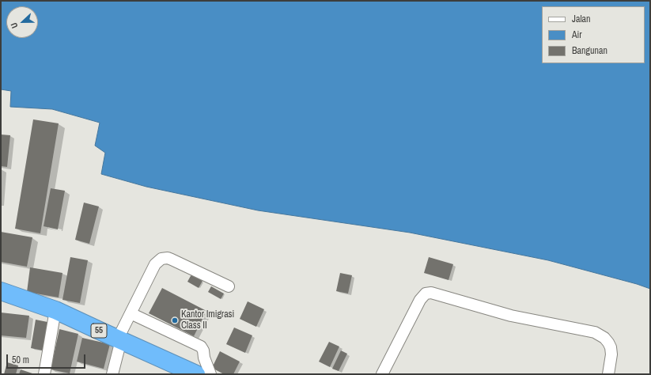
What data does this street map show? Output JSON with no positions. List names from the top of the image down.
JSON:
{
  "streets": {
    "highway": ["55"]
  },
  "places": ["Kantor Imigrasi Class II"],
  "legend": ["Jalan", "Air", "Bangunan"],
  "scale_bar": "50 m",
  "north": "left"
}
